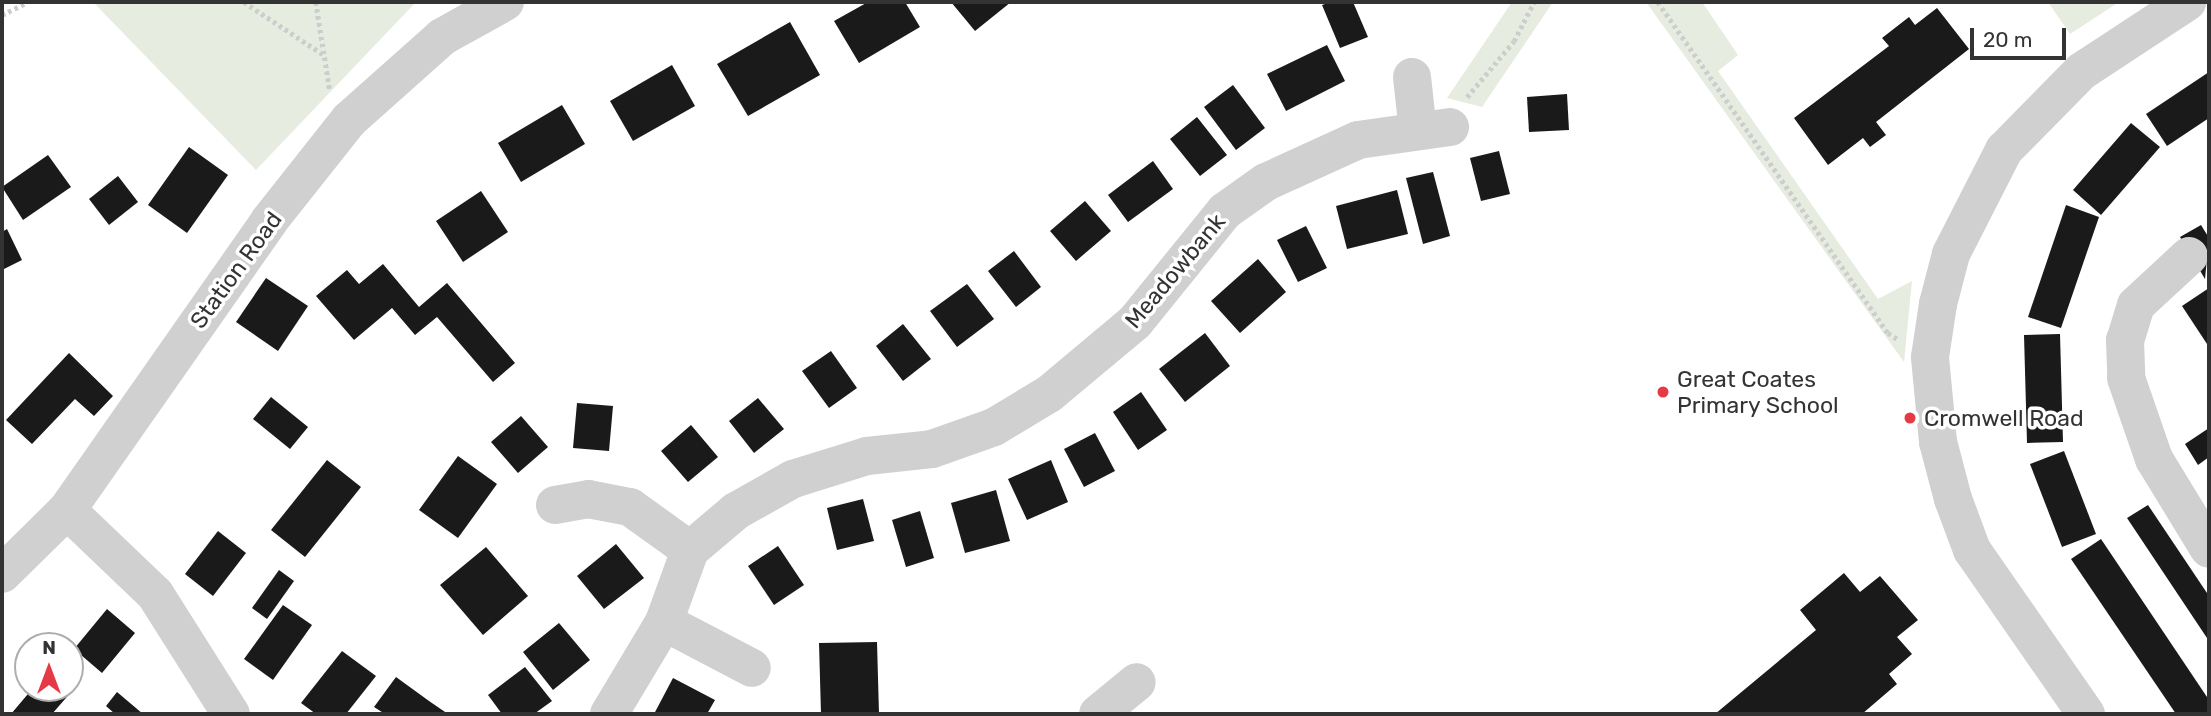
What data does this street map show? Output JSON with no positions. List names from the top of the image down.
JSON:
{
  "streets": {
    "street": ["Station Road", "Meadowbank"]
  },
  "places": ["Great Coates Primary School", "Cromwell Road"],
  "scale_bar": "20 m",
  "north": "top"
}
